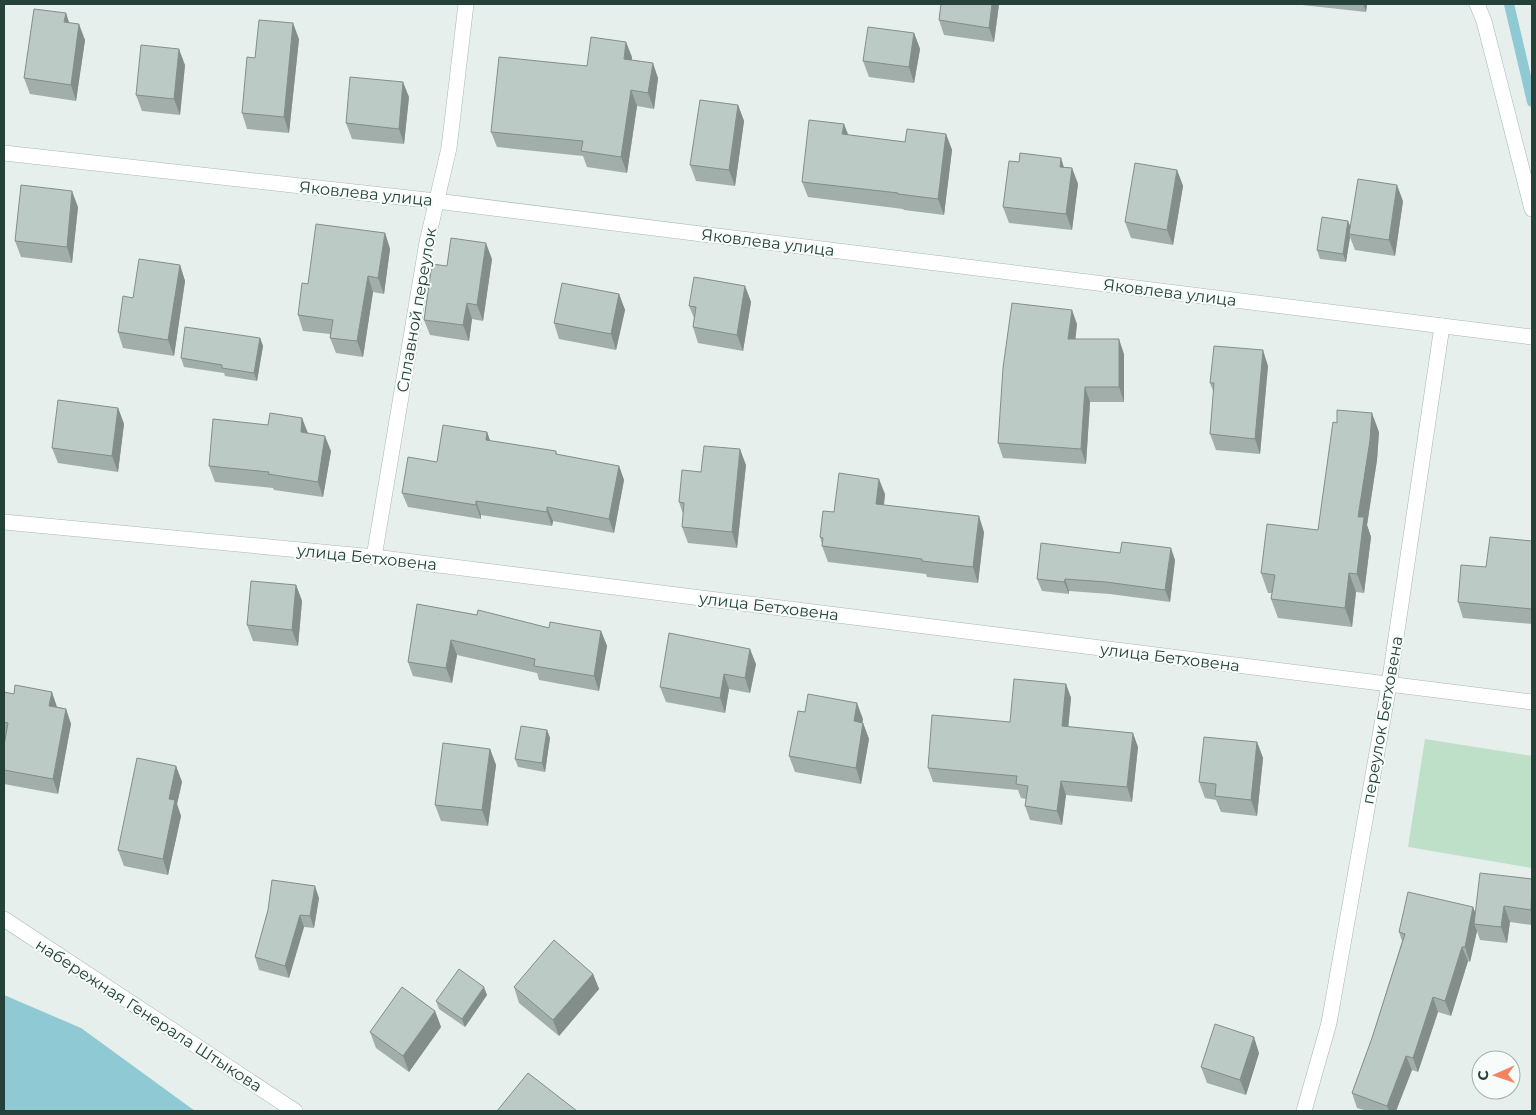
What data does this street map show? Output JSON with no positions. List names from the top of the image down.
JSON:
{
  "streets": {
    "street": [
      "Яковлева улица",
      "Сплавной переулок",
      "улица Бетховена",
      "переулок Бетховена",
      "набережная Генерала Штыкова"
    ]
  },
  "crossings": [
    ["Яковлева улица", "Сплавной переулок"],
    ["Яковлева улица", "переулок Бетховена"],
    ["Сплавной переулок", "улица Бетховена"],
    ["улица Бетховена", "переулок Бетховена"]
  ],
  "north": "left"
}
